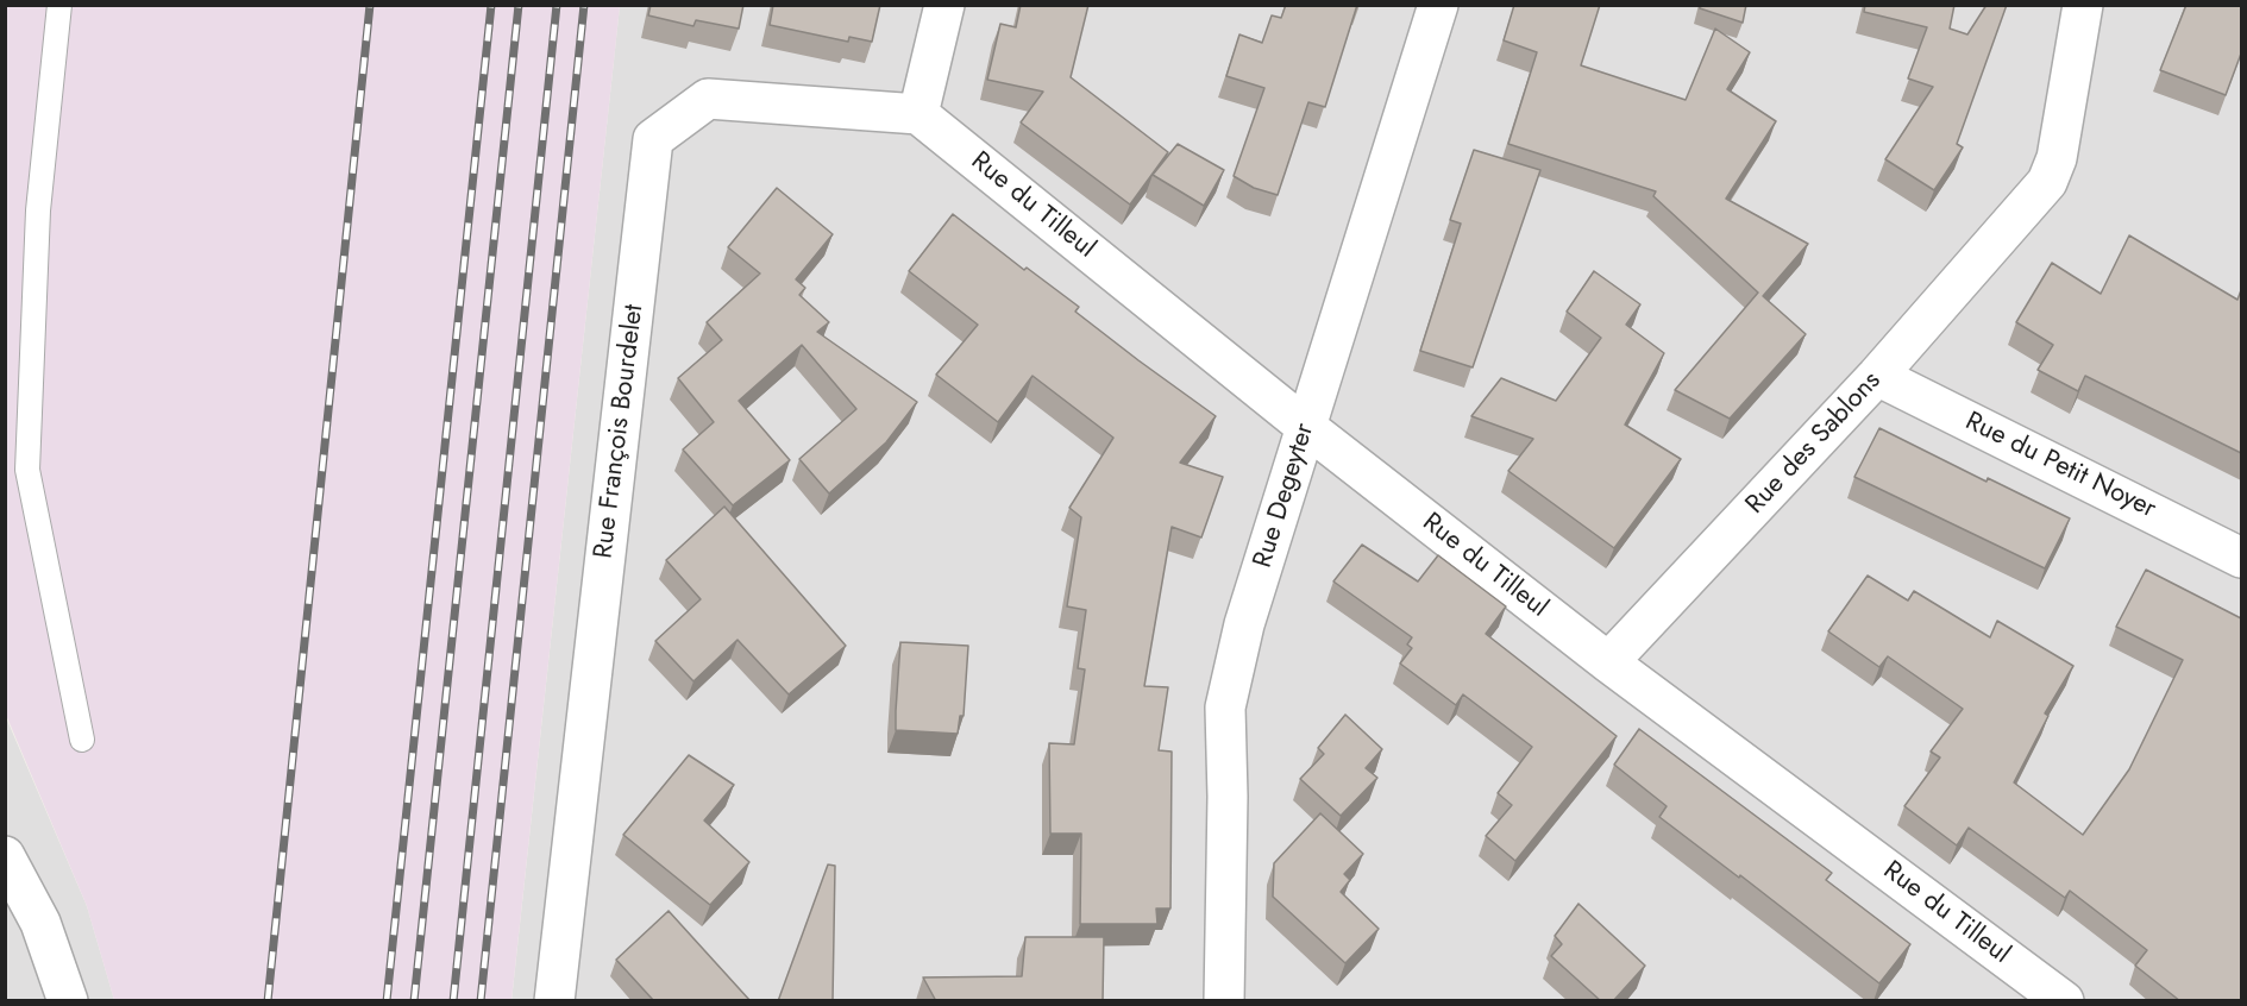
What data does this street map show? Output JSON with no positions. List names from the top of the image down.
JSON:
{
  "streets": {
    "street": [
      "Rue du Tilleul",
      "Rue François Bourdelet",
      "Rue des Sablons",
      "Rue du Petit Noyer",
      "Rue Degeyter"
    ]
  },
  "crossings": [
    ["Rue du Tilleul", "Rue François Bourdelet"],
    ["Rue du Tilleul", "Rue des Sablons"],
    ["Rue du Tilleul", "Rue Degeyter"],
    ["Rue des Sablons", "Rue du Petit Noyer"]
  ]
}
